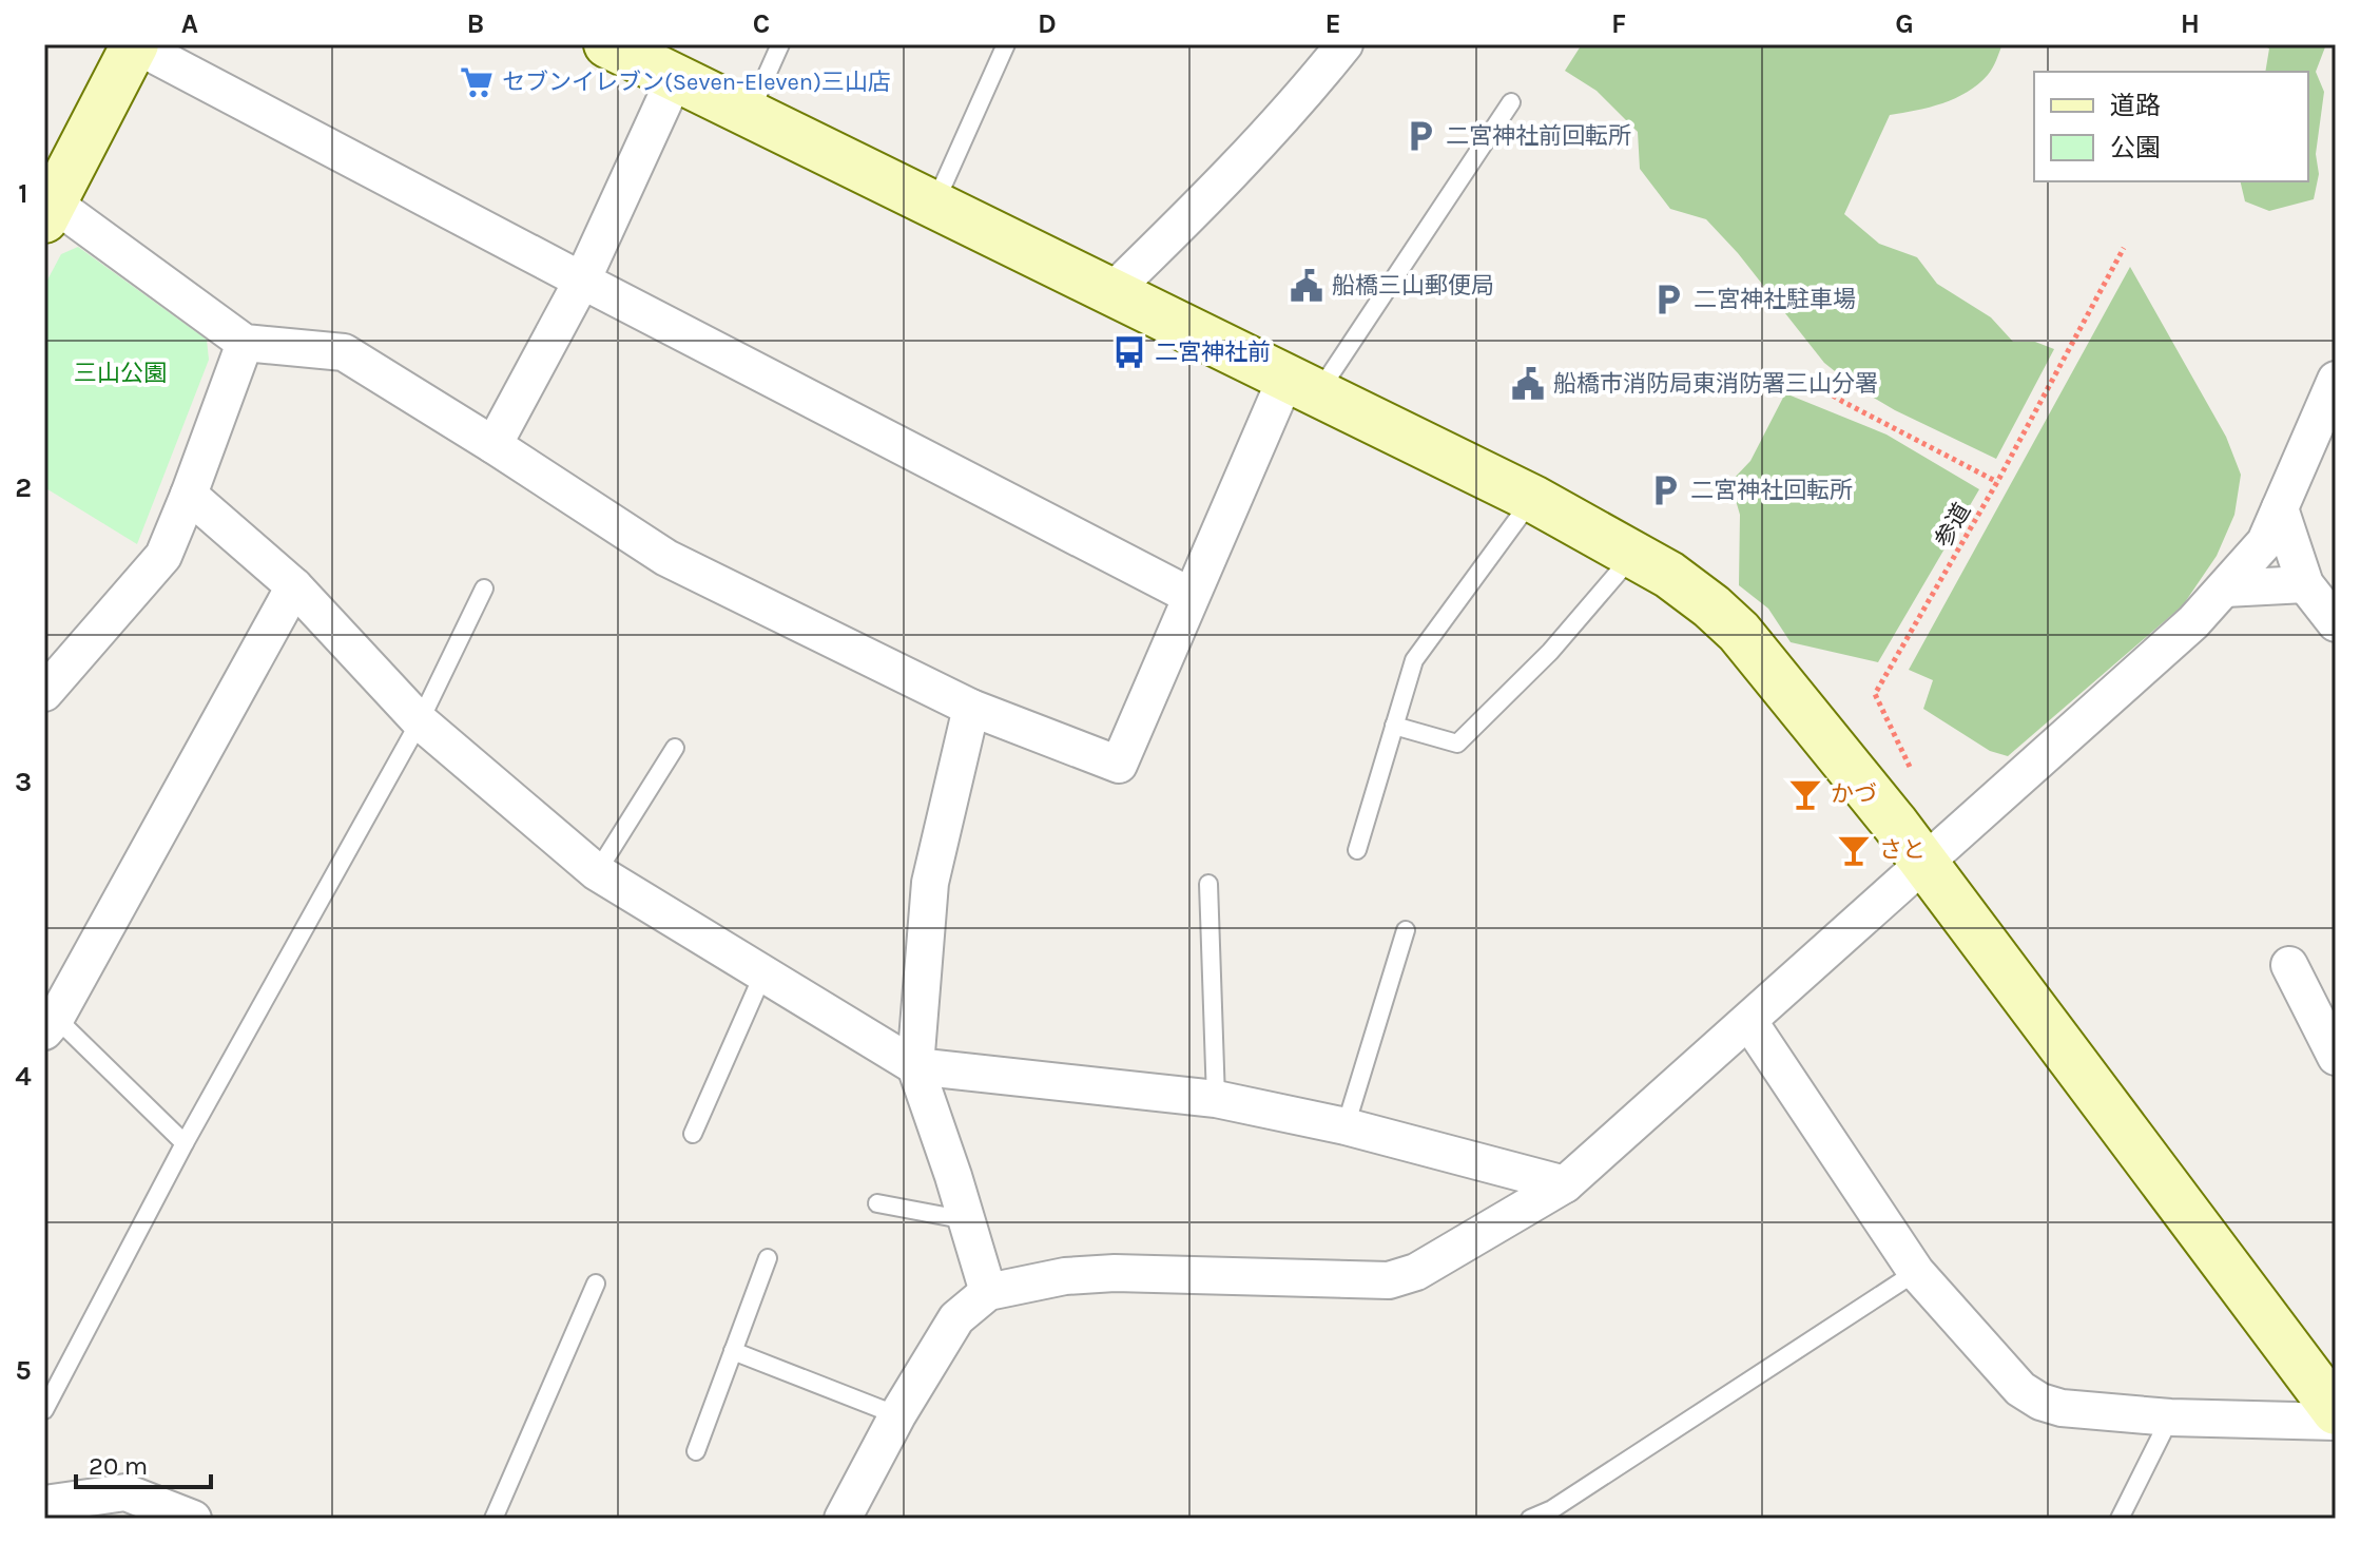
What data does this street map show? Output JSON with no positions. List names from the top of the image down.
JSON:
{
  "streets": {
    "path": ["参道"]
  },
  "parks": ["三山公園"],
  "places": {
    "supermarket": ["セブンイレブン(Seven-Eleven)三山店"],
    "parking": ["二宮神社前回転所", "二宮神社駐車場", "二宮神社回転所"],
    "public building": ["船橋三山郵便局", "船橋市消防局東消防署三山分署"],
    "bus stop": ["二宮神社前"],
    "bar": ["かづ", "さと"]
  },
  "legend": ["道路", "公園"],
  "scale_bar": "20 m",
  "grid": {
    "columns": [
      "A",
      "B",
      "C",
      "D",
      "E",
      "F",
      "G",
      "H"
    ],
    "rows": [
      "1",
      "2",
      "3",
      "4",
      "5"
    ]
  }
}
